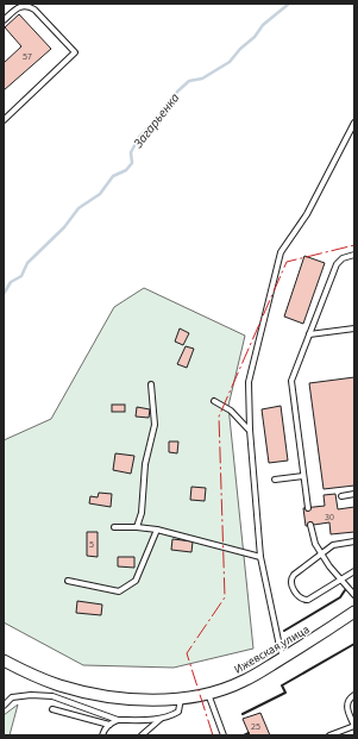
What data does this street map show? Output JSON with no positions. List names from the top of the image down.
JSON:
{
  "streets": {
    "street": ["Ижевская улица"]
  },
  "water": ["Загарьенка"],
  "house_numbers": [
    "57",
    "30",
    "5",
    "25"
  ]
}
